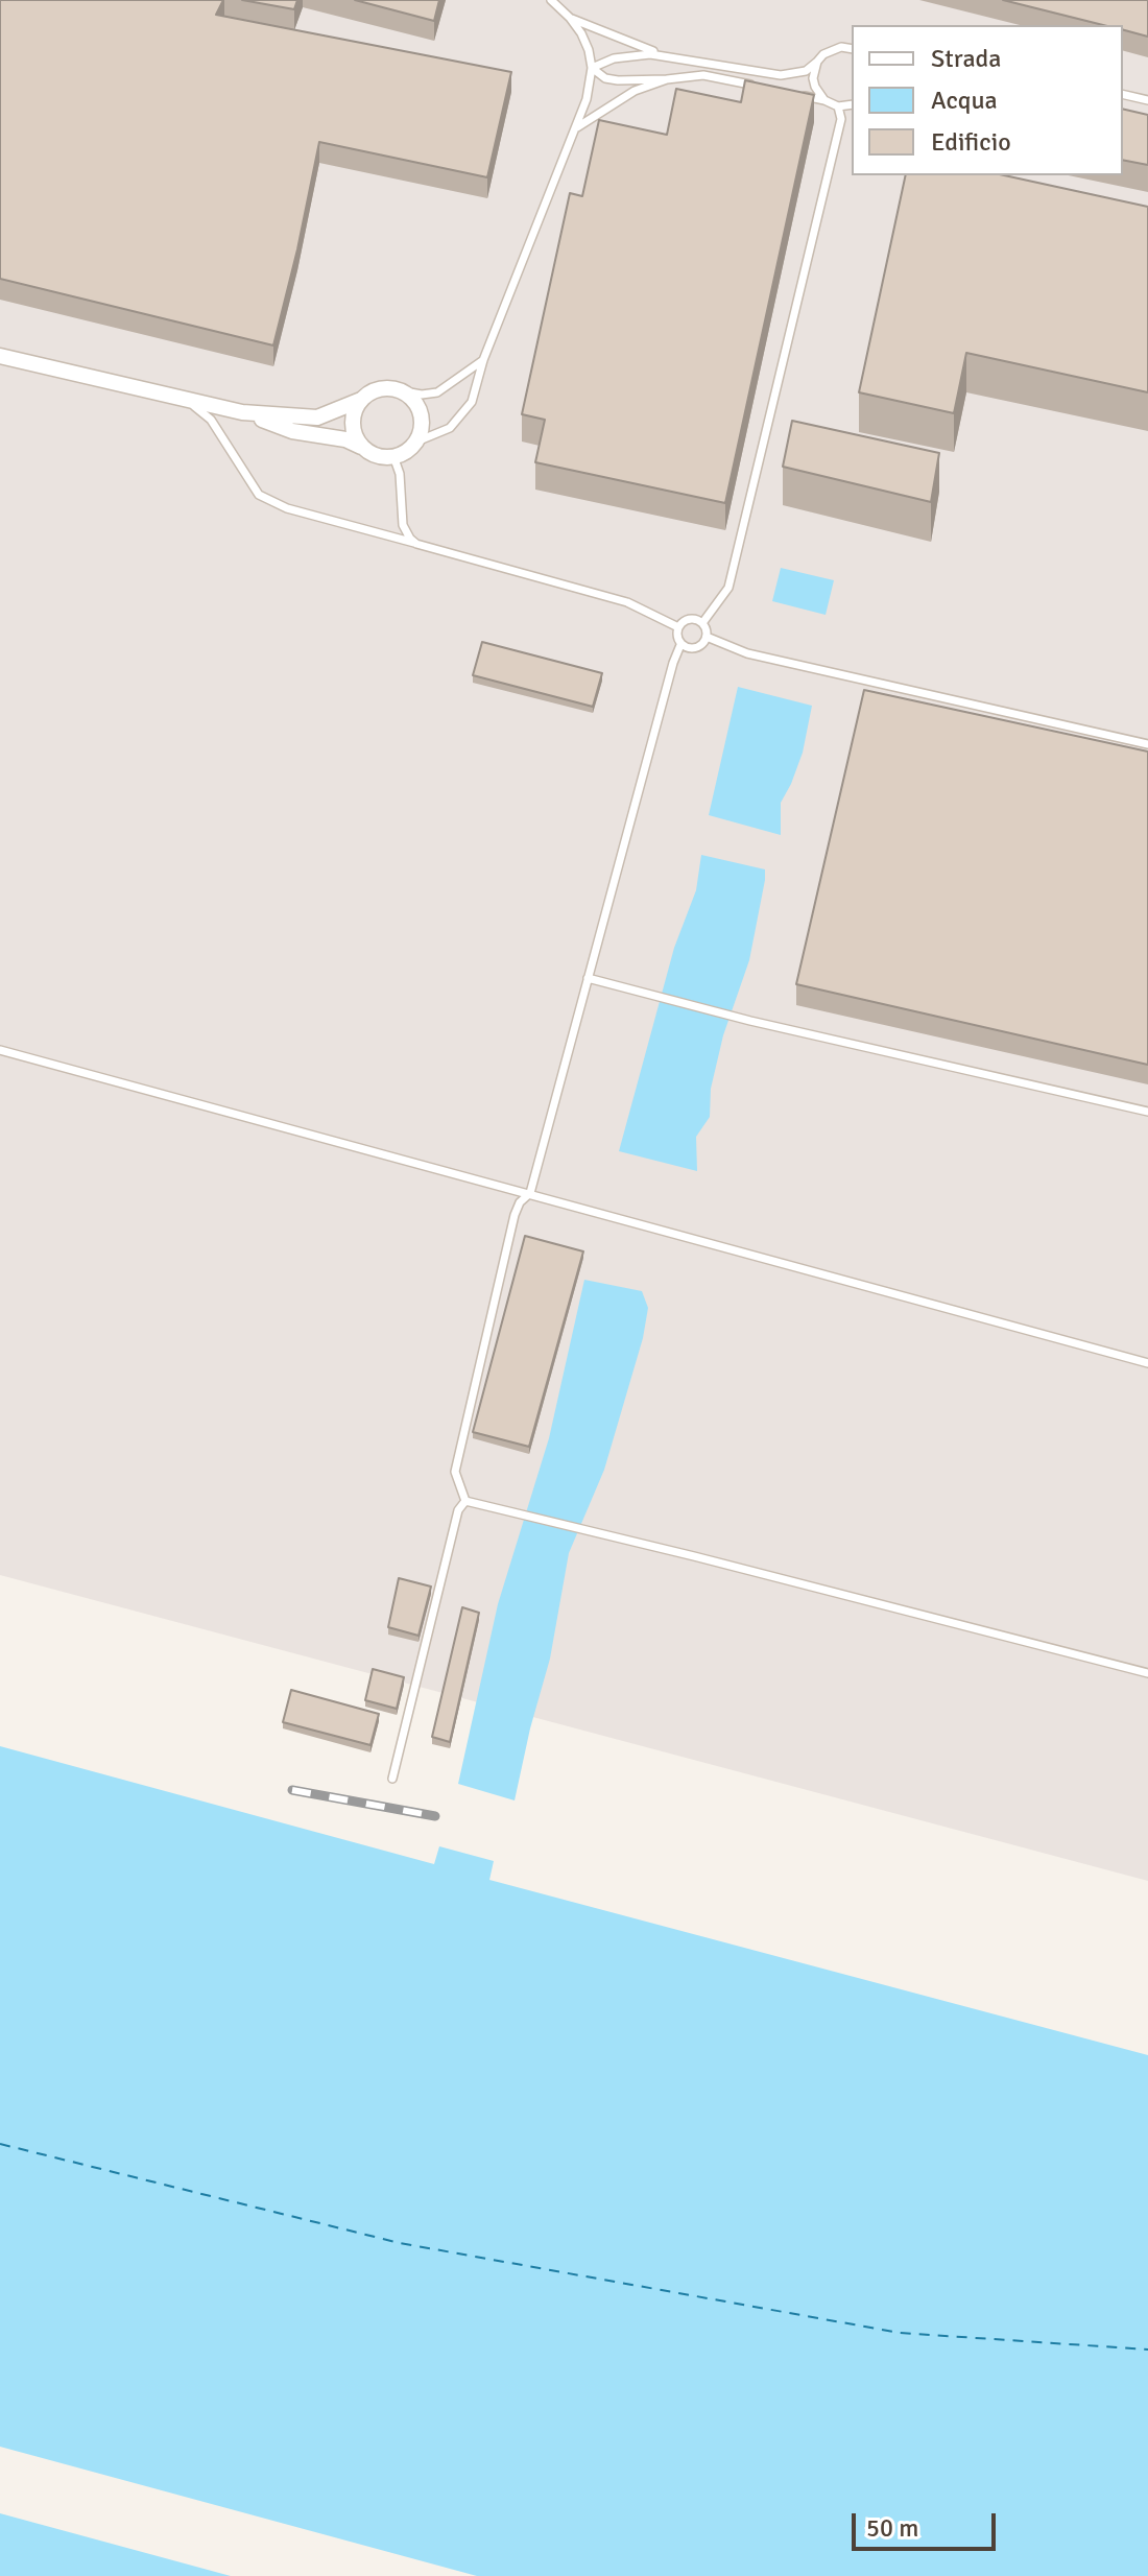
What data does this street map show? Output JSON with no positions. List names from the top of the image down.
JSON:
{
  "legend": ["Strada", "Acqua", "Edificio"],
  "scale_bar": "50 m"
}
